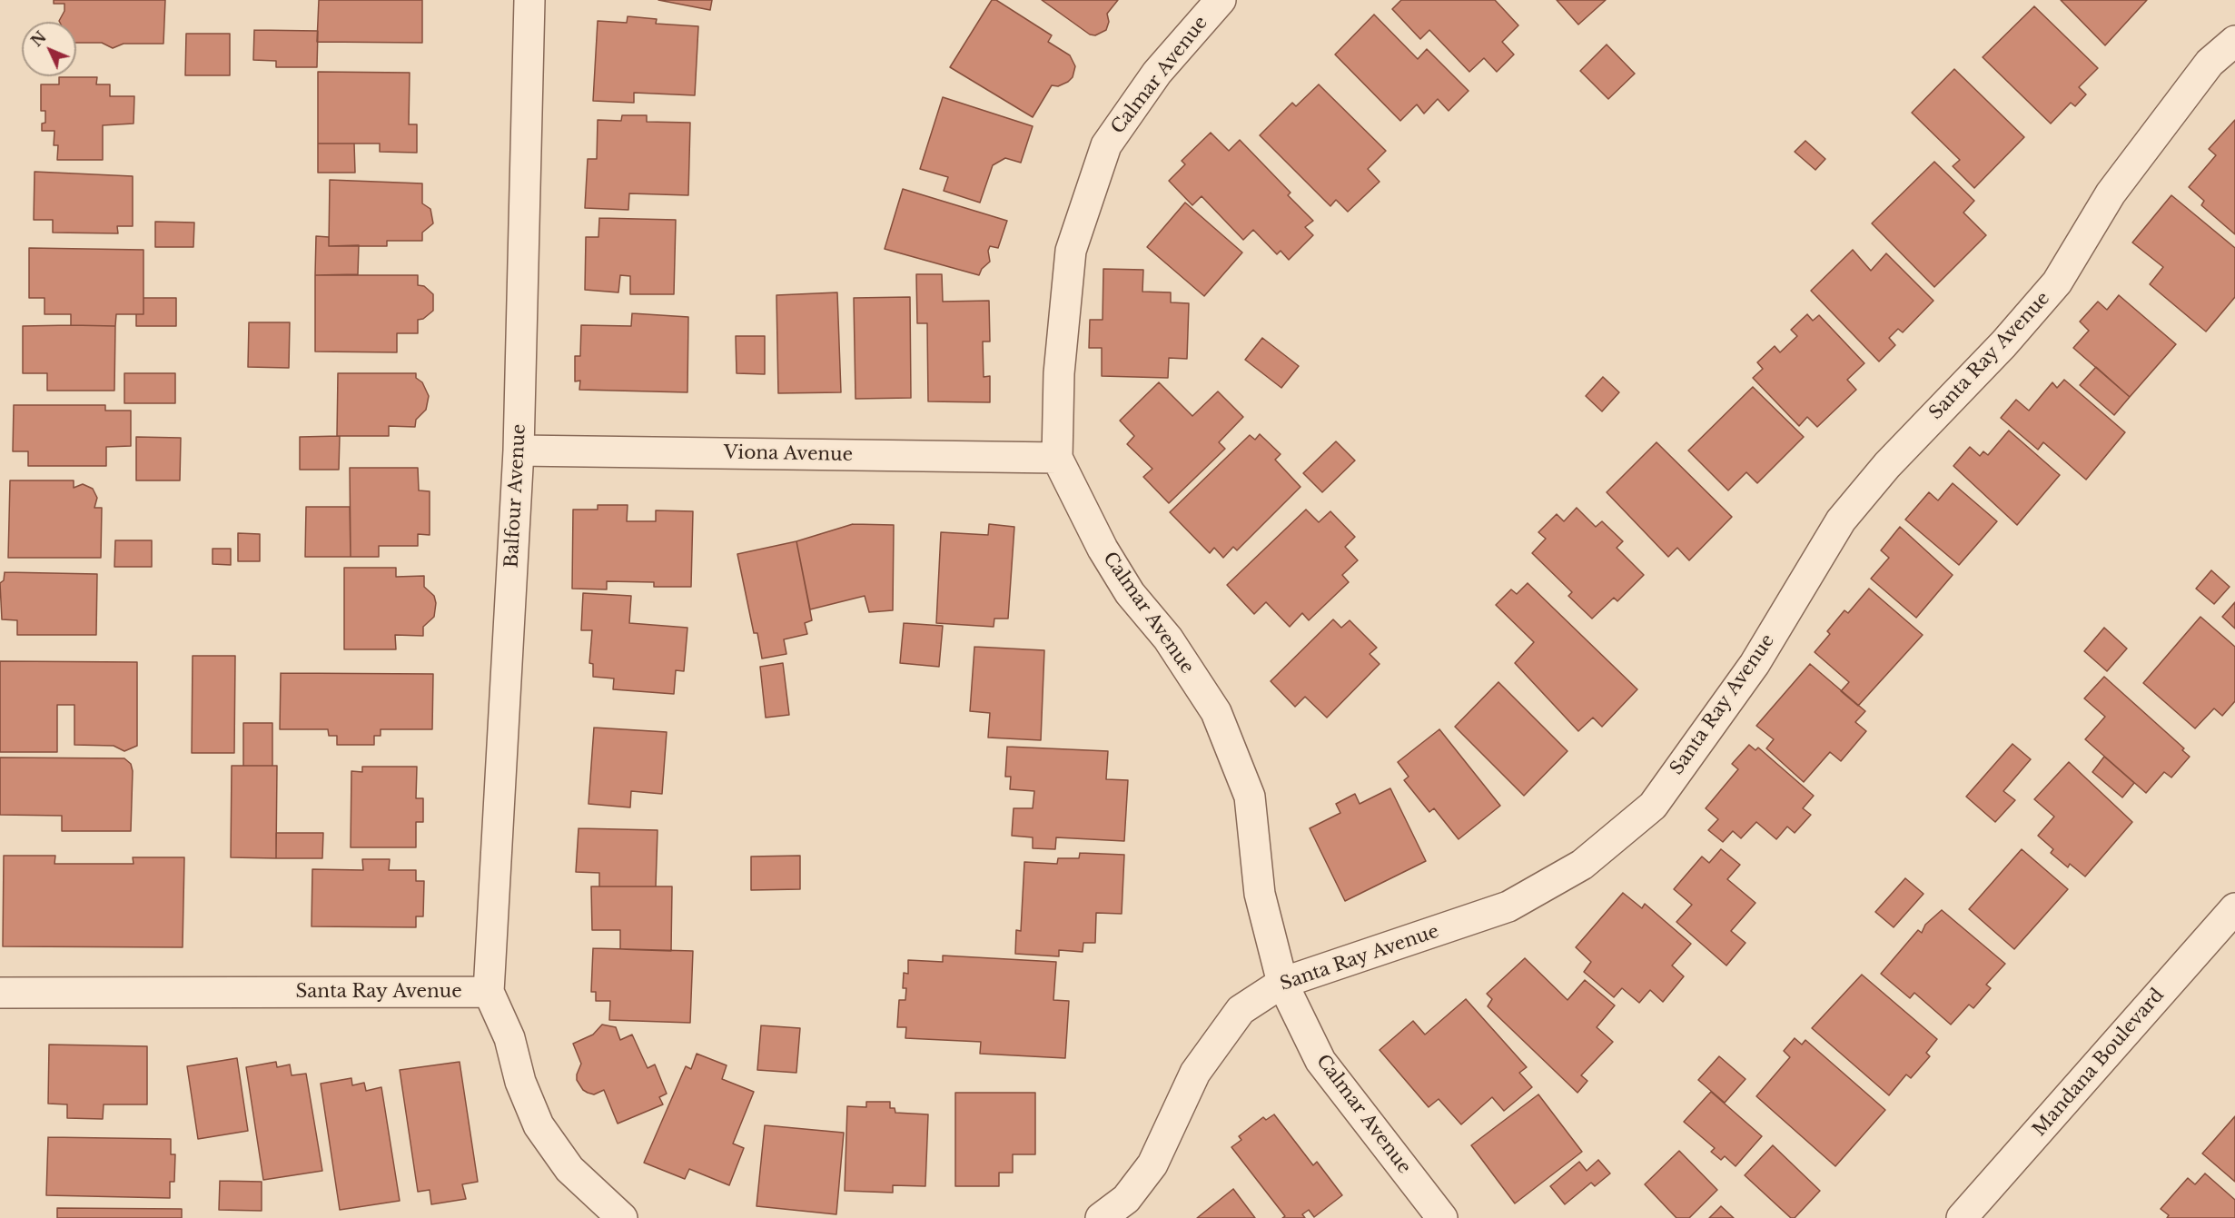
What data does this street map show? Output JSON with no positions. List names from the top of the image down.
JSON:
{
  "streets": {
    "street": [
      "Calmar Avenue",
      "Santa Ray Avenue",
      "Viona Avenue",
      "Balfour Avenue",
      "Mandana Boulevard"
    ]
  },
  "crossings": [
    ["Calmar Avenue", "Santa Ray Avenue"],
    ["Calmar Avenue", "Viona Avenue"],
    ["Santa Ray Avenue", "Balfour Avenue"],
    ["Viona Avenue", "Balfour Avenue"]
  ],
  "north": "top left"
}
